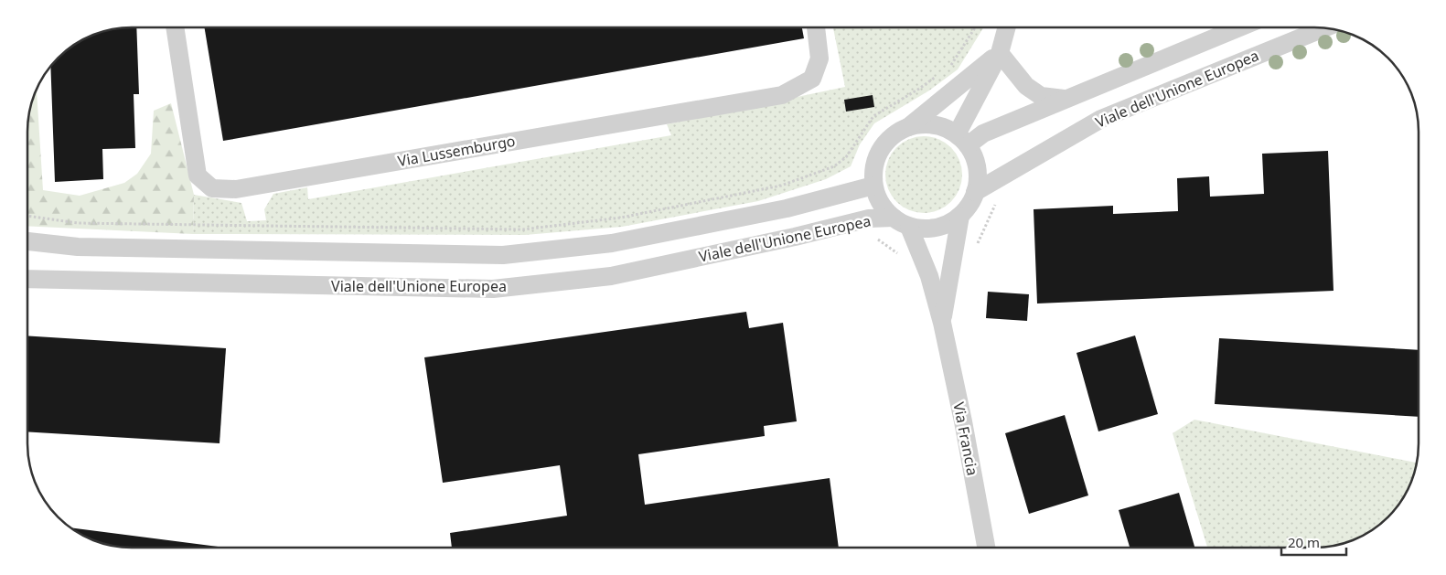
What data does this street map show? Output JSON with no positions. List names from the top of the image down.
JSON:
{
  "streets": {
    "street": ["Viale dell'Unione Europea", "Via Lussemburgo", "Via Francia"]
  },
  "crossings": [
    ["Viale dell'Unione Europea", "Via Francia"]
  ],
  "scale_bar": "20 m"
}
